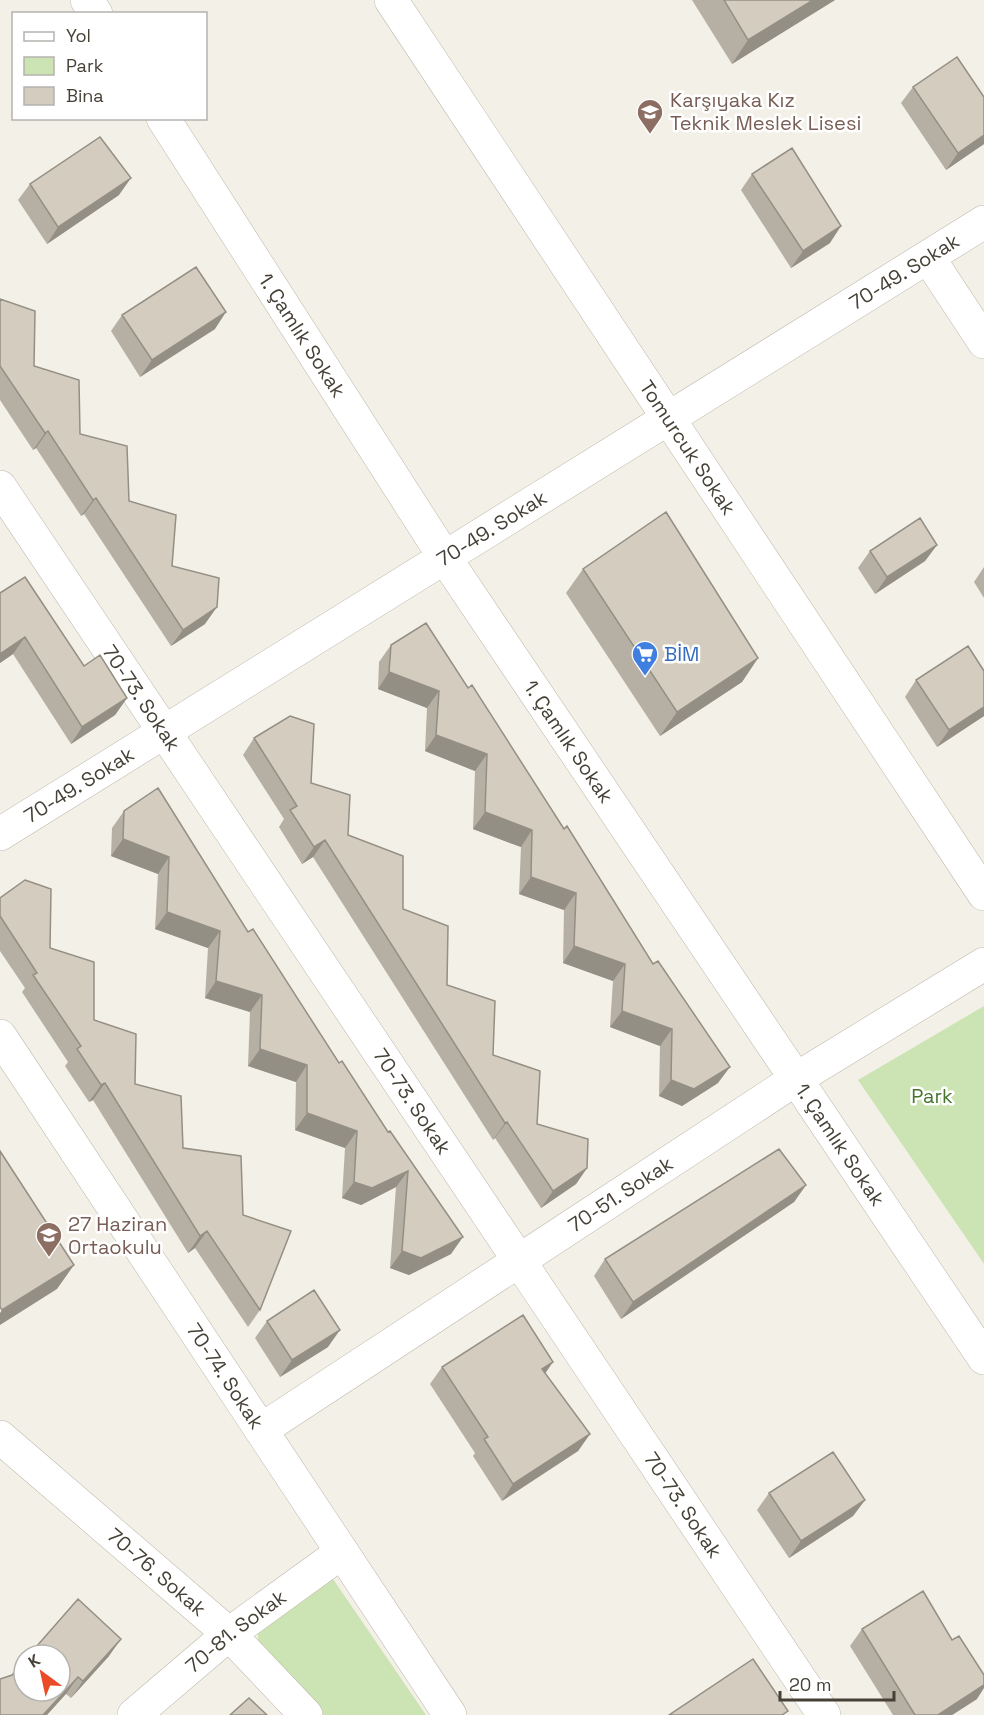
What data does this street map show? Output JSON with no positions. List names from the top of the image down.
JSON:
{
  "streets": {
    "street": [
      "70-49. Sokak",
      "1. Çamlık Sokak",
      "Tomurcuk Sokak",
      "70-73. Sokak",
      "70-51. Sokak",
      "70-74. Sokak",
      "70-76. Sokak",
      "70-81. Sokak"
    ]
  },
  "crossings": [
    ["70-49. Sokak", "1. Çamlık Sokak"],
    ["70-49. Sokak", "Tomurcuk Sokak"],
    ["70-49. Sokak", "70-73. Sokak"],
    ["1. Çamlık Sokak", "70-51. Sokak"],
    ["70-73. Sokak", "70-51. Sokak"],
    ["70-51. Sokak", "70-74. Sokak"],
    ["70-74. Sokak", "70-81. Sokak"],
    ["70-76. Sokak", "70-81. Sokak"]
  ],
  "parks": ["Park"],
  "places": {
    "school or university": ["Karşıyaka Kız Teknik Meslek Lisesi", "27 Haziran Ortaokulu"],
    "supermarket": ["BİM"]
  },
  "legend": ["Yol", "Park", "Bina"],
  "scale_bar": "20 m",
  "north": "top left"
}
